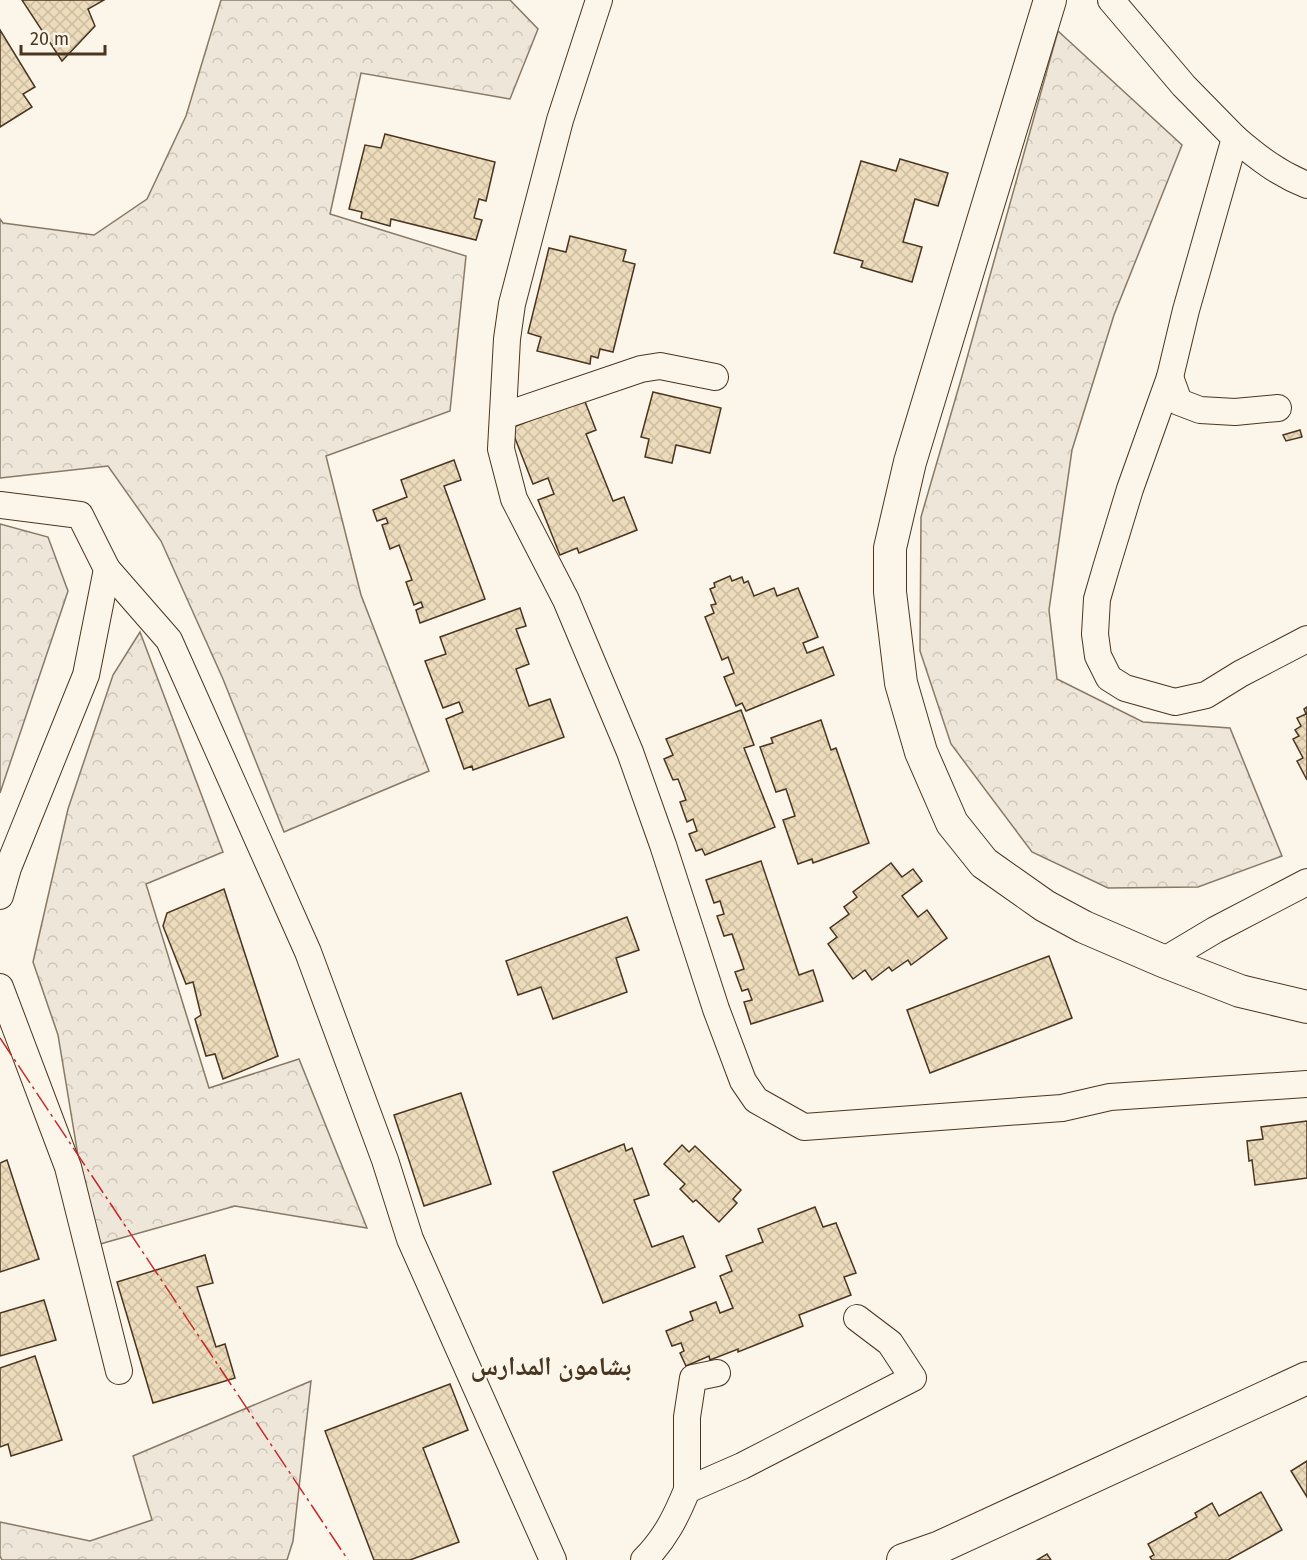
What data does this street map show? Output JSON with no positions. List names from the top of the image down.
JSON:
{
  "districts": ["بشامون المدارس"],
  "scale_bar": "20 m"
}
